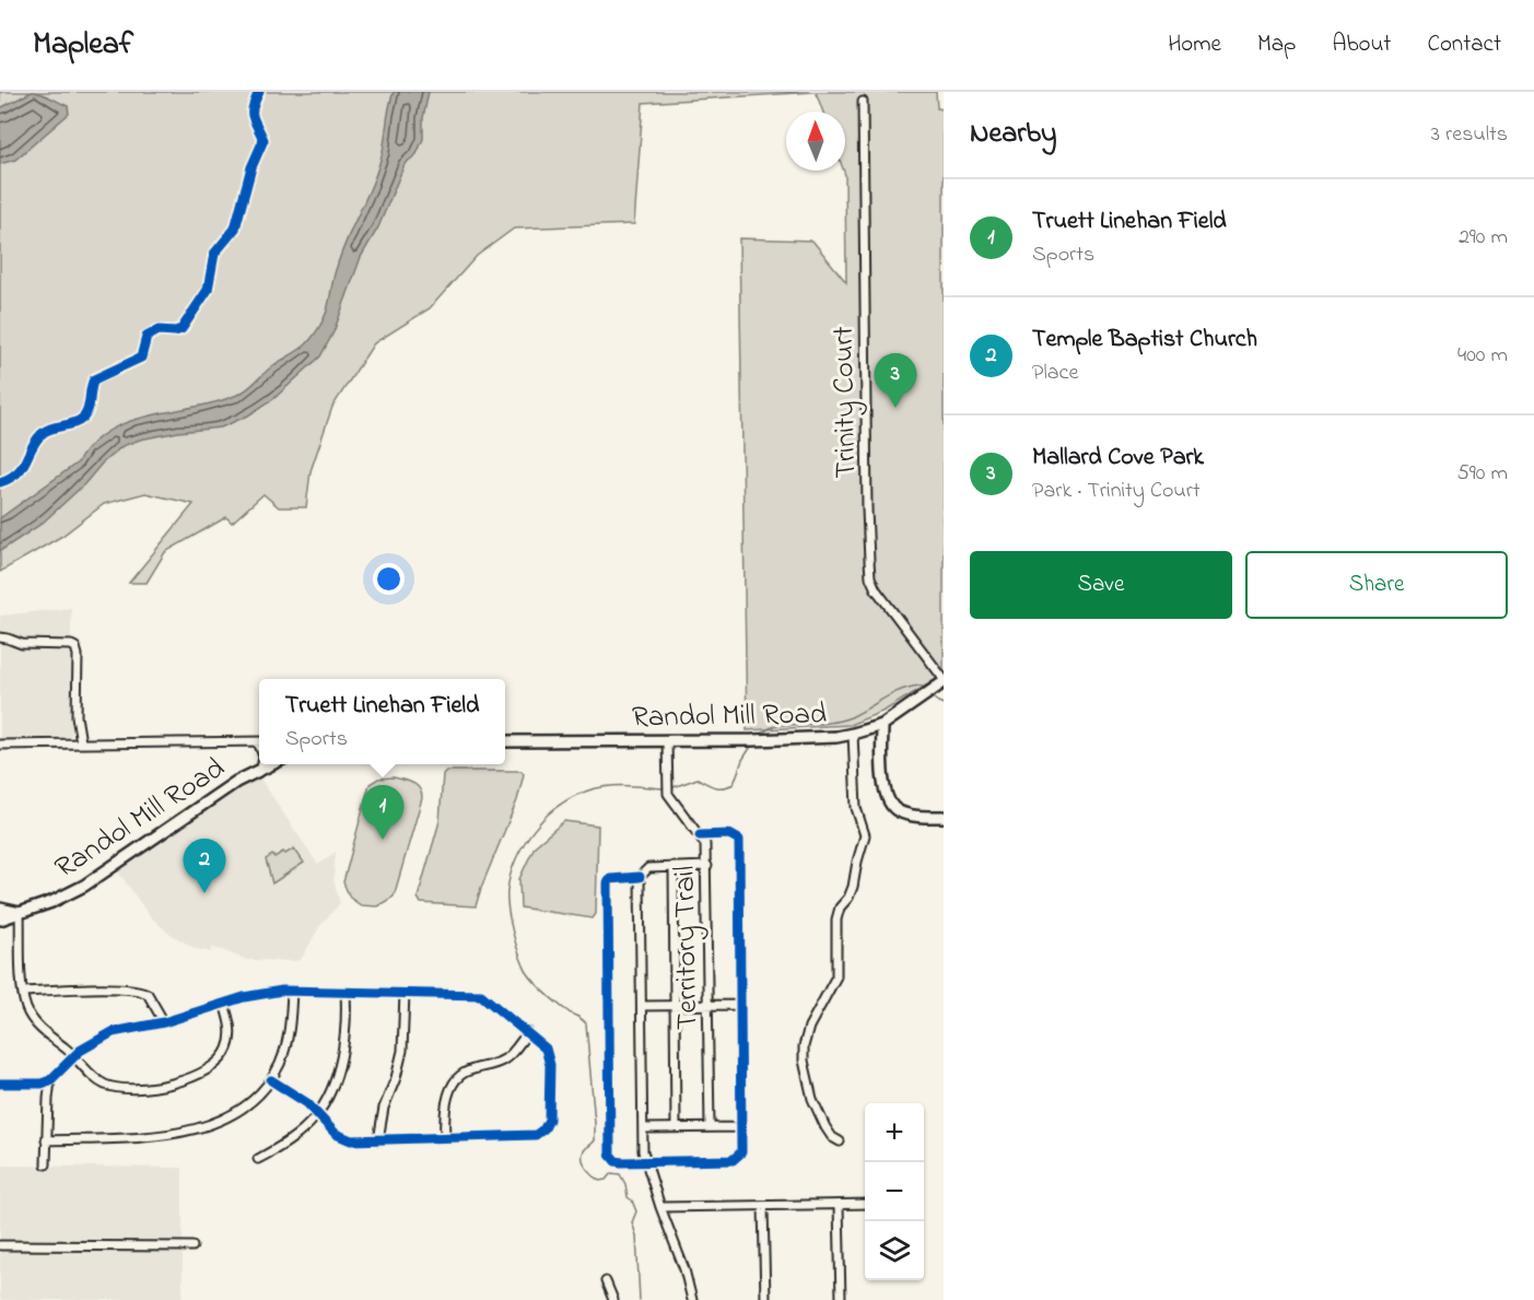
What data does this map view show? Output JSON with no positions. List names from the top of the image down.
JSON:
{
  "streets": {
    "main road": ["Randol Mill Road"],
    "street": ["Trinity Court", "Territory Trail"]
  },
  "crossings": [
    ["Trinity Court", "Randol Mill Road"],
    ["Randol Mill Road", "Territory Trail"]
  ],
  "north": "top",
  "page": {
    "header": "Mapleaf",
    "nav": [
      "Home",
      "Map",
      "About",
      "Contact"
    ],
    "heading": ["Nearby", "3 results"],
    "list": [
      {
        "mark": "1",
        "name": "Truett Linehan Field",
        "note": "Sports",
        "value": "290 m"
      },
      {
        "mark": "2",
        "name": "Temple Baptist Church",
        "note": "Place",
        "value": "400 m"
      },
      {
        "mark": "3",
        "name": "Mallard Cove Park",
        "note": "Park · Trinity Court",
        "value": "590 m"
      }
    ],
    "pins": ["3", "1", "2"],
    "buttons": ["Save", "Share"],
    "popup": ["Truett Linehan Field", "Sports"],
    "map_buttons": ["+", "−"]
  }
}
